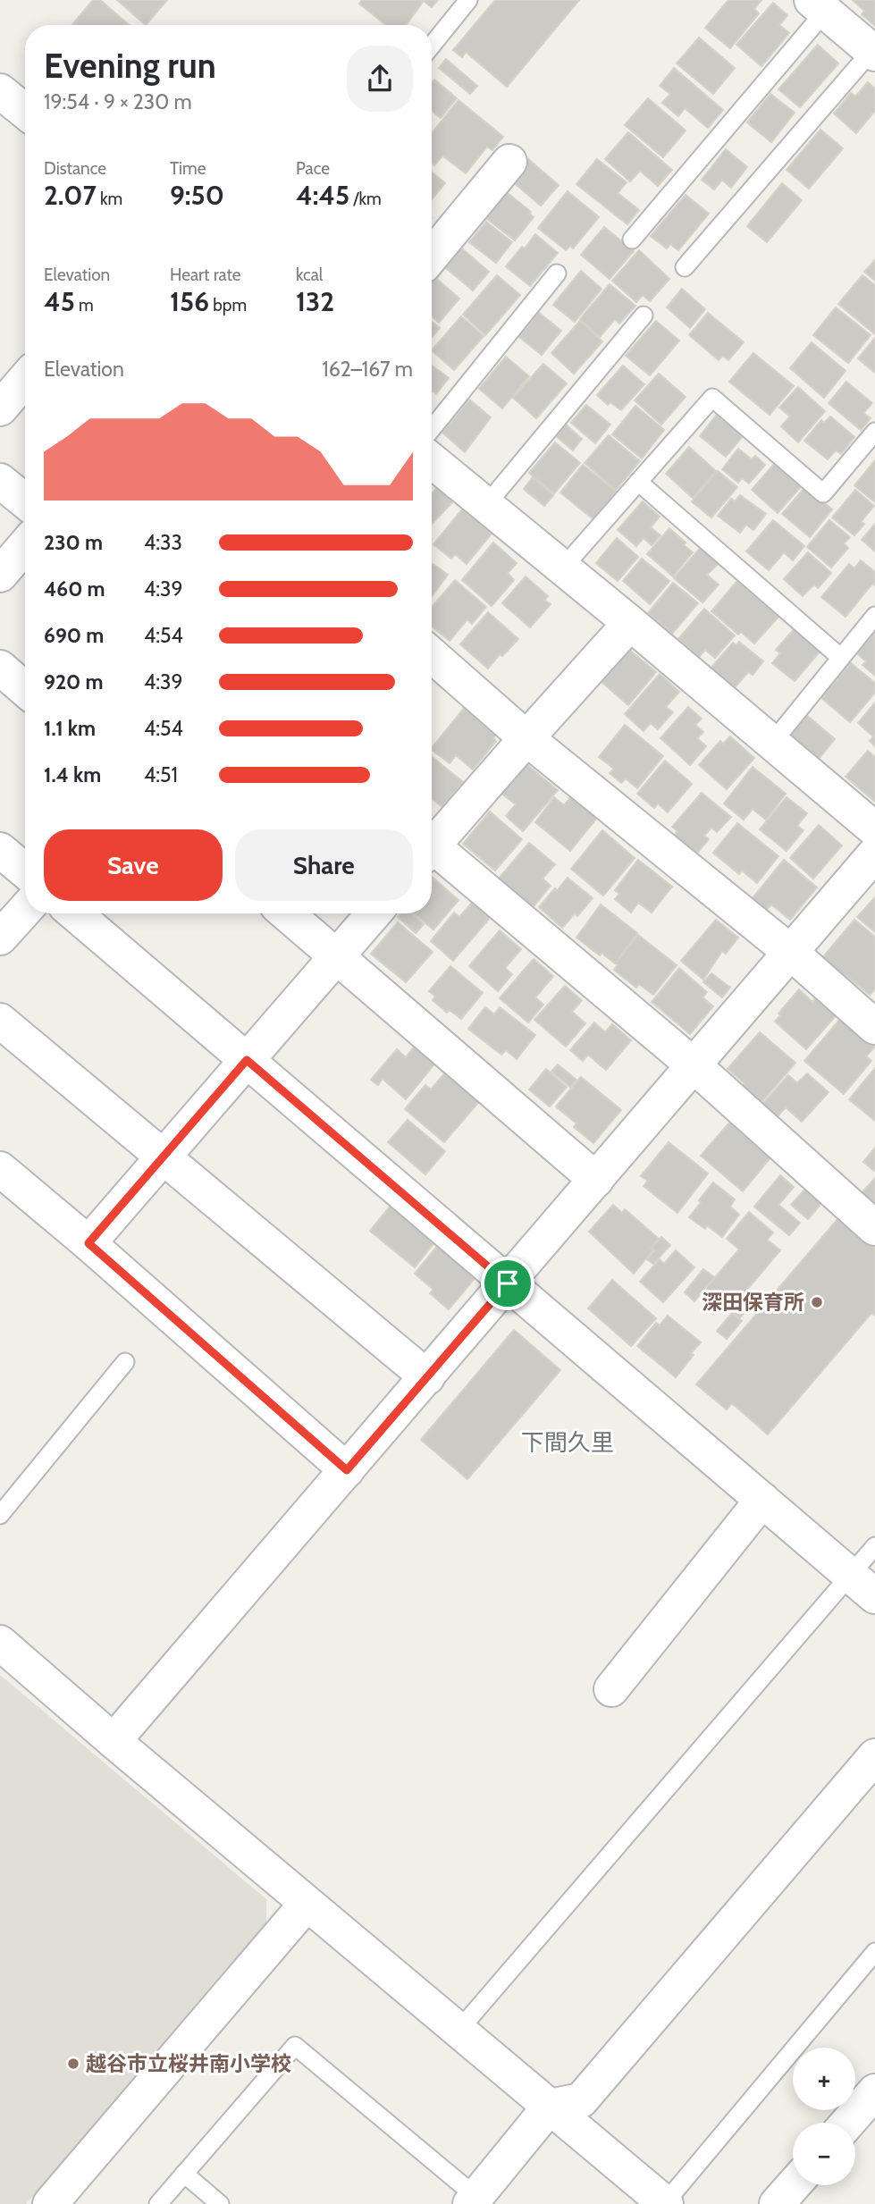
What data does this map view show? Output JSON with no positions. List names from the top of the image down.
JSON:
{
  "districts": ["下間久里"],
  "places": ["深田保育所", "越谷市立桜井南小学校"],
  "page": {
    "heading": ["Evening run", "19:54 · 9 × 230 m"],
    "stats": [
      ["Distance", "2.07 km"],
      ["Time", "9:50"],
      ["Pace", "4:45 /km"],
      ["Elevation", "45 m"],
      ["Heart rate", "156 bpm"],
      ["kcal", "132"]
    ],
    "chart": ["Elevation", "162–167 m"],
    "list": [
      {
        "name": "230 m",
        "note": "4:33"
      },
      {
        "name": "460 m",
        "note": "4:39"
      },
      {
        "name": "690 m",
        "note": "4:54"
      },
      {
        "name": "920 m",
        "note": "4:39"
      },
      {
        "name": "1.1 km",
        "note": "4:54"
      },
      {
        "name": "1.4 km",
        "note": "4:51"
      }
    ],
    "buttons": ["Save", "Share"],
    "map_buttons": ["+", "−"]
  }
}
